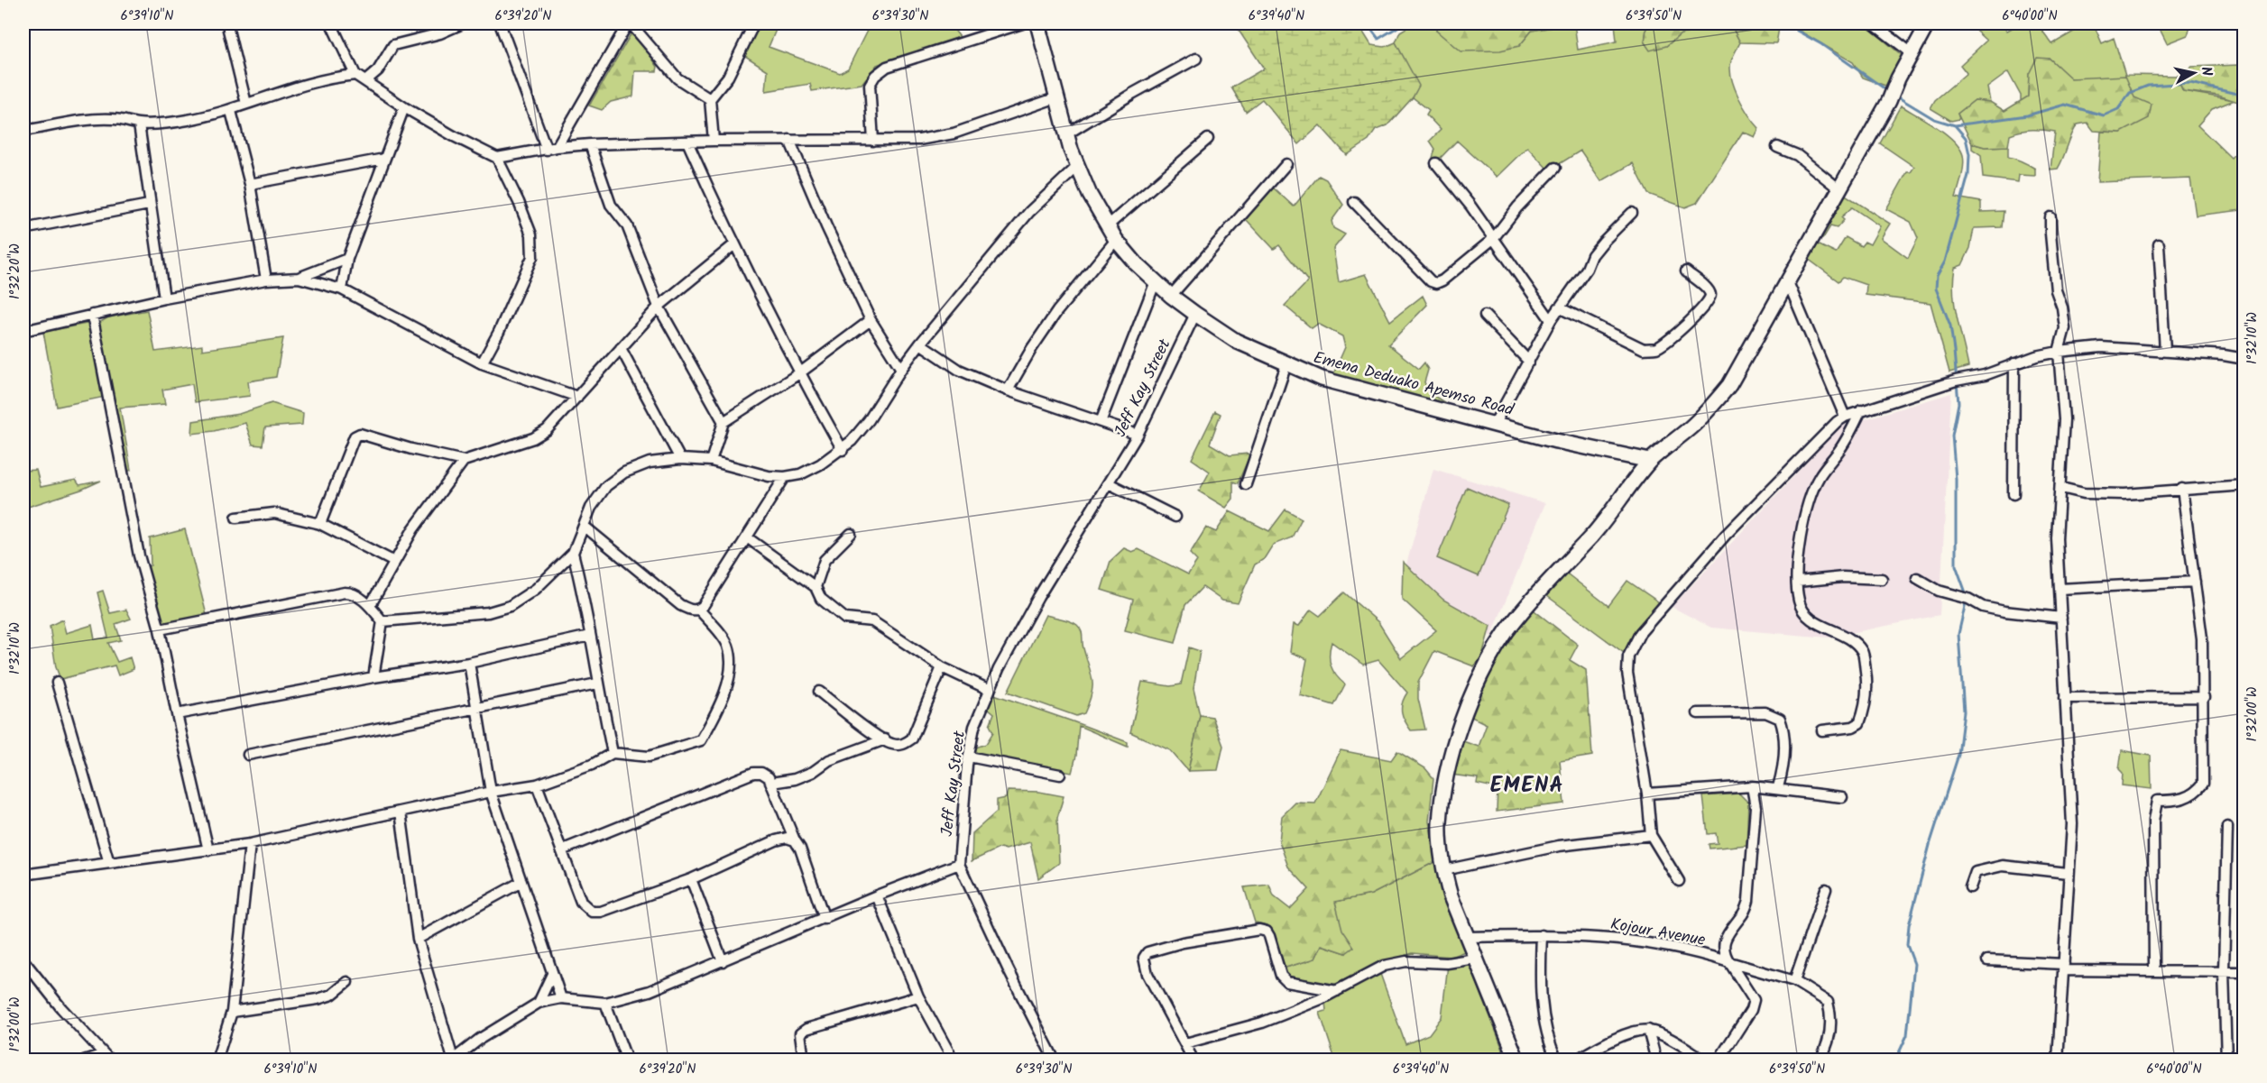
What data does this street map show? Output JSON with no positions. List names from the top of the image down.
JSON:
{
  "streets": {
    "street": ["Emena Deduako Apemso Road", "Jeff Kay Street", "Kojour Avenue"]
  },
  "crossings": [
    ["Emena Deduako Apemso Road", "Jeff Kay Street"]
  ],
  "districts": ["EMENA"],
  "north": "right",
  "coordinates": [
    "6°39'10\"N",
    "6°39'20\"N",
    "6°39'30\"N",
    "6°39'40\"N",
    "6°39'50\"N",
    "6°40'00\"N",
    "1°32'20\"W",
    "1°32'10\"W",
    "1°32'00\"W"
  ]
}
